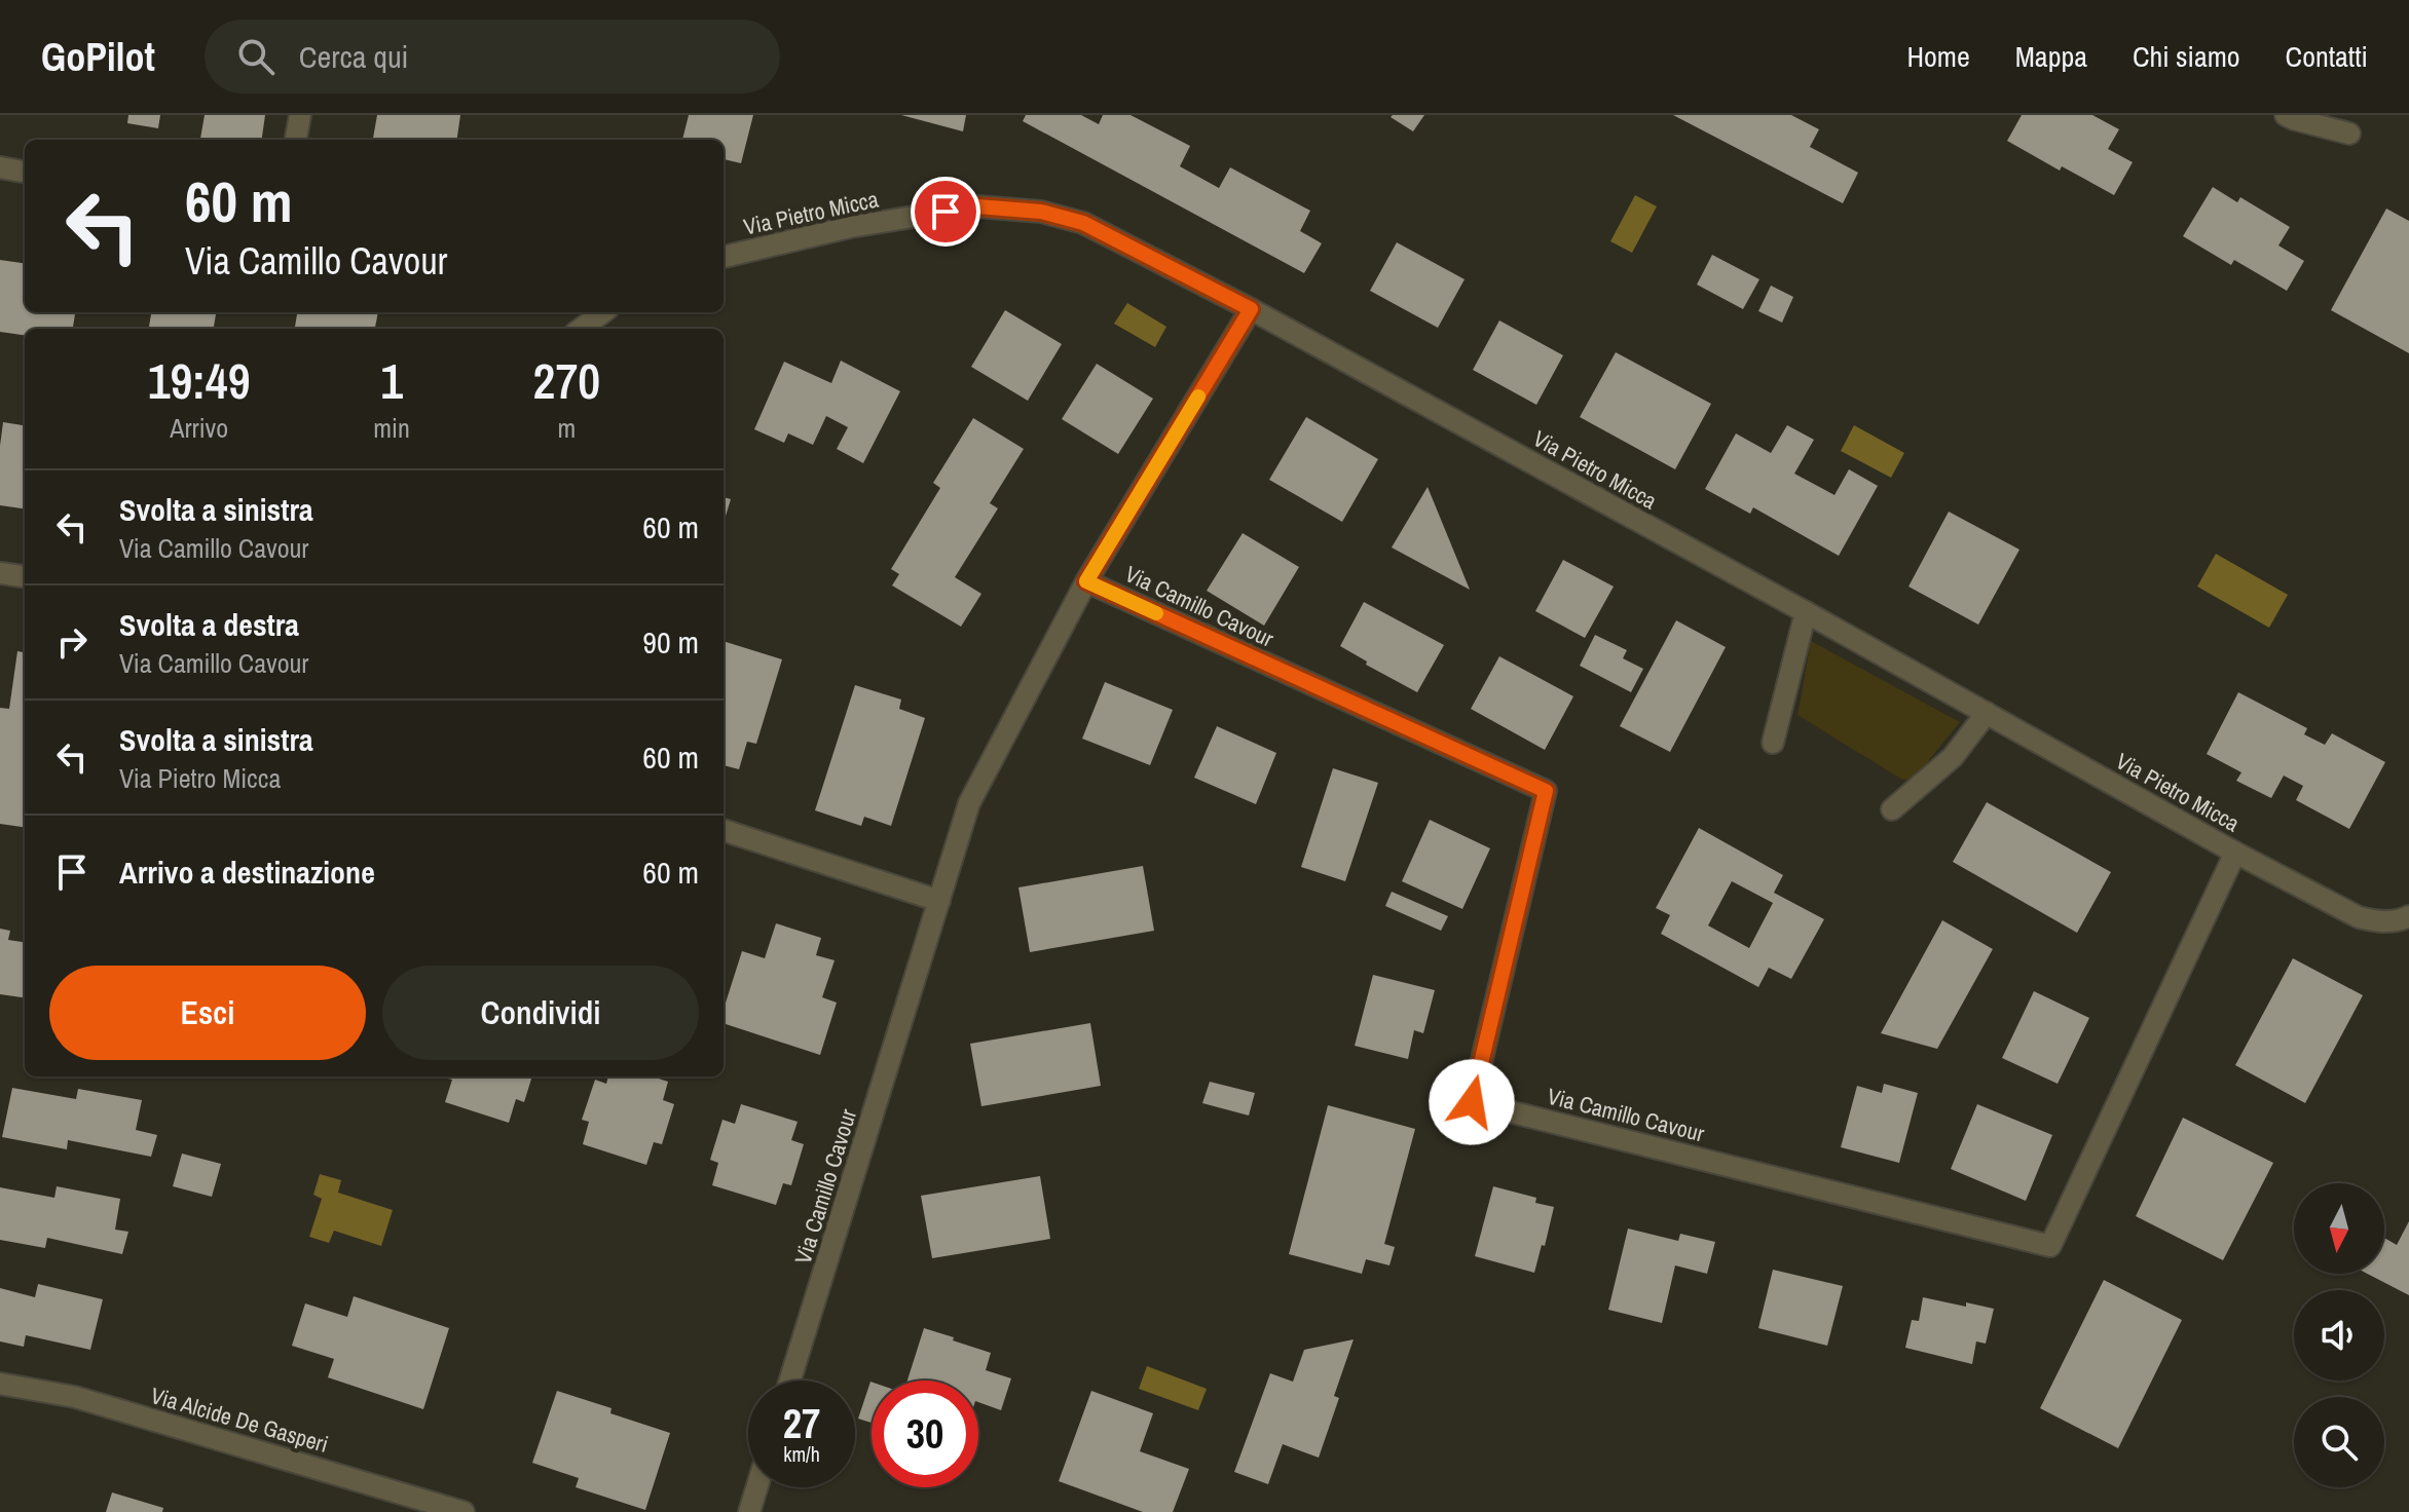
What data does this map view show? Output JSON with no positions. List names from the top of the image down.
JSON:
{
  "streets": {
    "street": ["Via Pietro Micca", "Via Camillo Cavour", "Via Alcide De Gasperi"]
  },
  "crossings": [
    ["Via Pietro Micca", "Via Camillo Cavour"]
  ],
  "north": "bottom",
  "page": {
    "header": "GoPilot",
    "search": "Cerca qui",
    "nav": [
      "Home",
      "Mappa",
      "Chi siamo",
      "Contatti"
    ],
    "turn": ["60 m", "Via Camillo Cavour"],
    "eta": [
      "19:49",
      "Arrivo",
      "1",
      "min",
      "270",
      "m"
    ],
    "list": [
      {
        "name": "Svolta a sinistra",
        "note": "Via Camillo Cavour",
        "value": "60 m"
      },
      {
        "name": "Svolta a destra",
        "note": "Via Camillo Cavour",
        "value": "90 m"
      },
      {
        "name": "Svolta a sinistra",
        "note": "Via Pietro Micca",
        "value": "60 m"
      },
      {
        "name": "Arrivo a destinazione",
        "value": "60 m"
      }
    ],
    "buttons": ["Esci", "Condividi"],
    "speed": "27 km/h",
    "limit": "30"
  }
}
